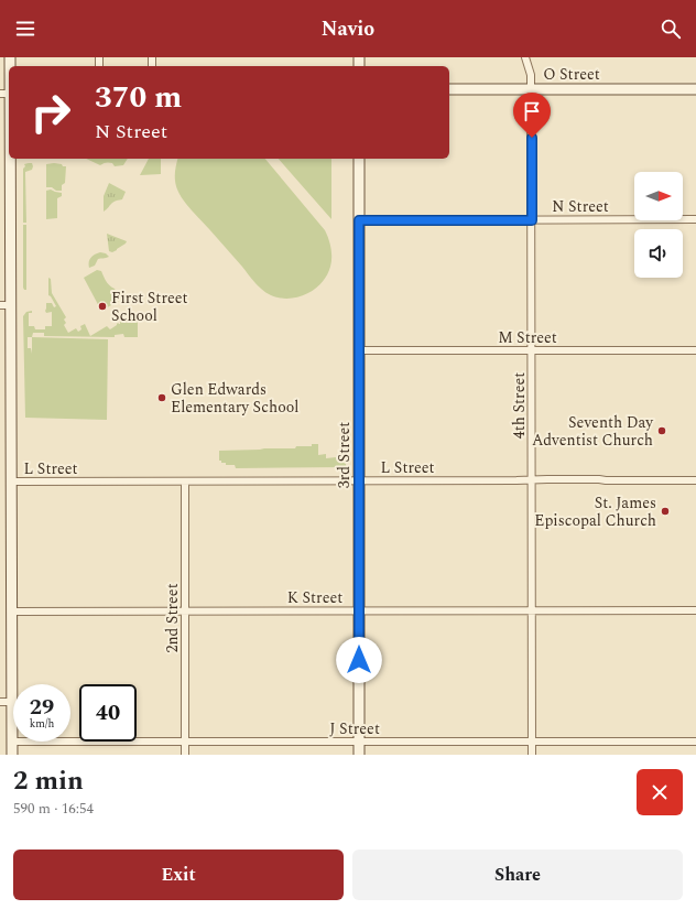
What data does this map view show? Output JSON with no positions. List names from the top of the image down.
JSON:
{
  "streets": {
    "street": [
      "O Street",
      "N Street",
      "M Street",
      "4th Street",
      "3rd Street",
      "L Street",
      "K Street",
      "2nd Street",
      "J Street"
    ]
  },
  "crossings": [
    ["O Street", "4th Street"],
    ["N Street", "4th Street"],
    ["N Street", "3rd Street"],
    ["M Street", "4th Street"],
    ["M Street", "3rd Street"],
    ["4th Street", "L Street"],
    ["4th Street", "K Street"],
    ["4th Street", "J Street"],
    ["3rd Street", "L Street"],
    ["3rd Street", "K Street"],
    ["3rd Street", "J Street"],
    ["L Street", "2nd Street"],
    ["K Street", "2nd Street"],
    ["2nd Street", "J Street"]
  ],
  "places": [
    "First Street School",
    "Glen Edwards Elementary School",
    "Seventh Day Adventist Church",
    "St. James Episcopal Church"
  ],
  "north": "right",
  "page": {
    "header": "Navio",
    "turn": ["370 m", "N Street"],
    "speed": "29 km/h",
    "limit": "40",
    "heading": ["2 min", "590 m · 16:54"],
    "buttons": ["Exit", "Share"]
  }
}
